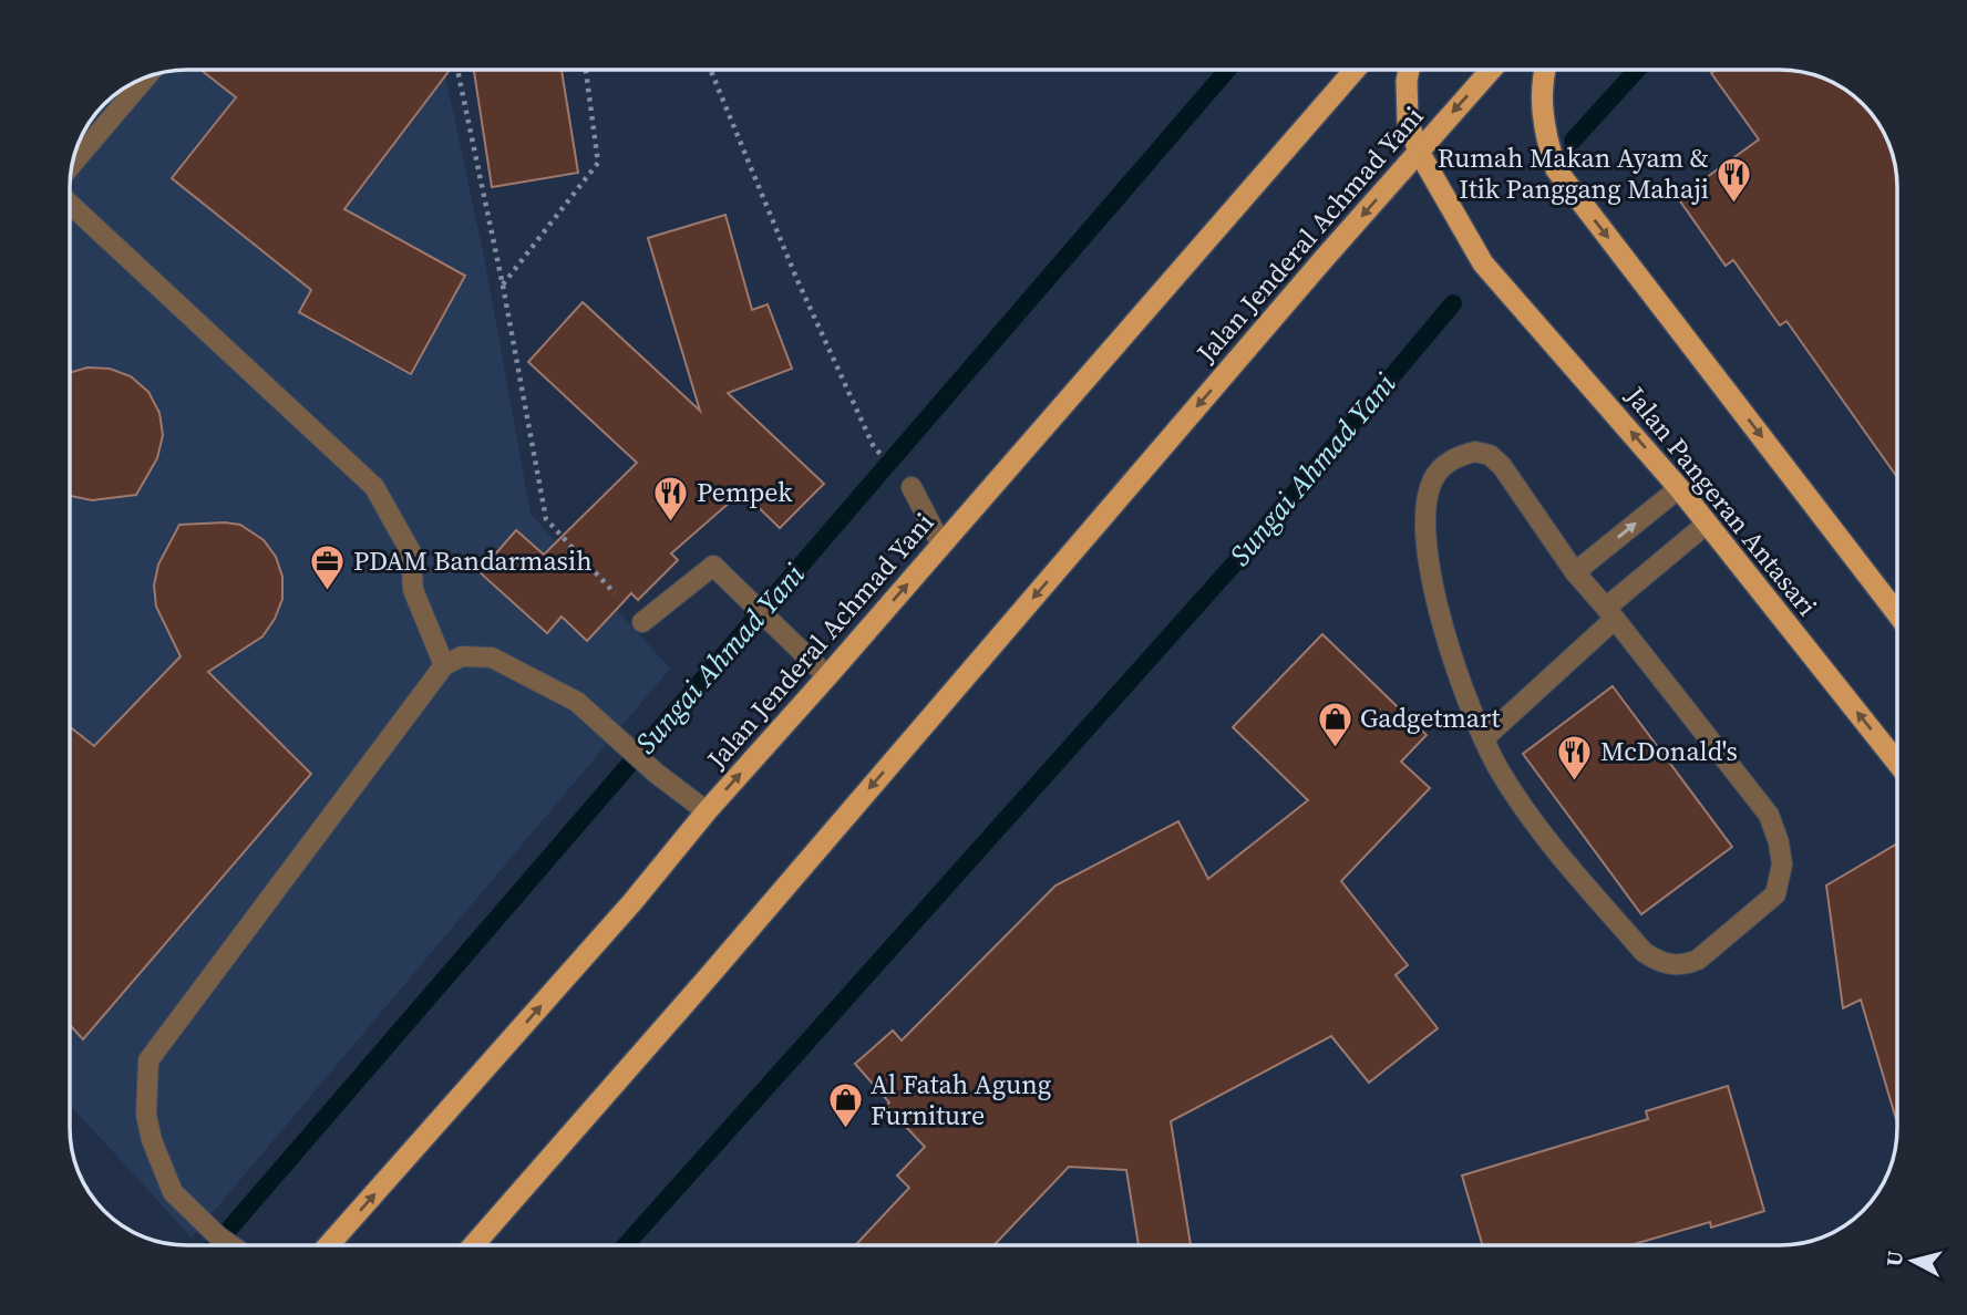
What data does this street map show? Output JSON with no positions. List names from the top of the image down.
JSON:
{
  "streets": {
    "highway": ["Jalan Jenderal Achmad Yani", "Jalan Pangeran Antasari"]
  },
  "crossings": [
    ["Jalan Jenderal Achmad Yani", "Jalan Pangeran Antasari"]
  ],
  "water": ["Sungai Ahmad Yani"],
  "places": {
    "restaurant": ["Rumah Makan Ayam & Itik Panggang Mahaji", "Pempek", "McDonald's"],
    "office": ["PDAM Bandarmasih"],
    "shop": ["Gadgetmart", "Al Fatah Agung Furniture"]
  },
  "north": "left"
}
